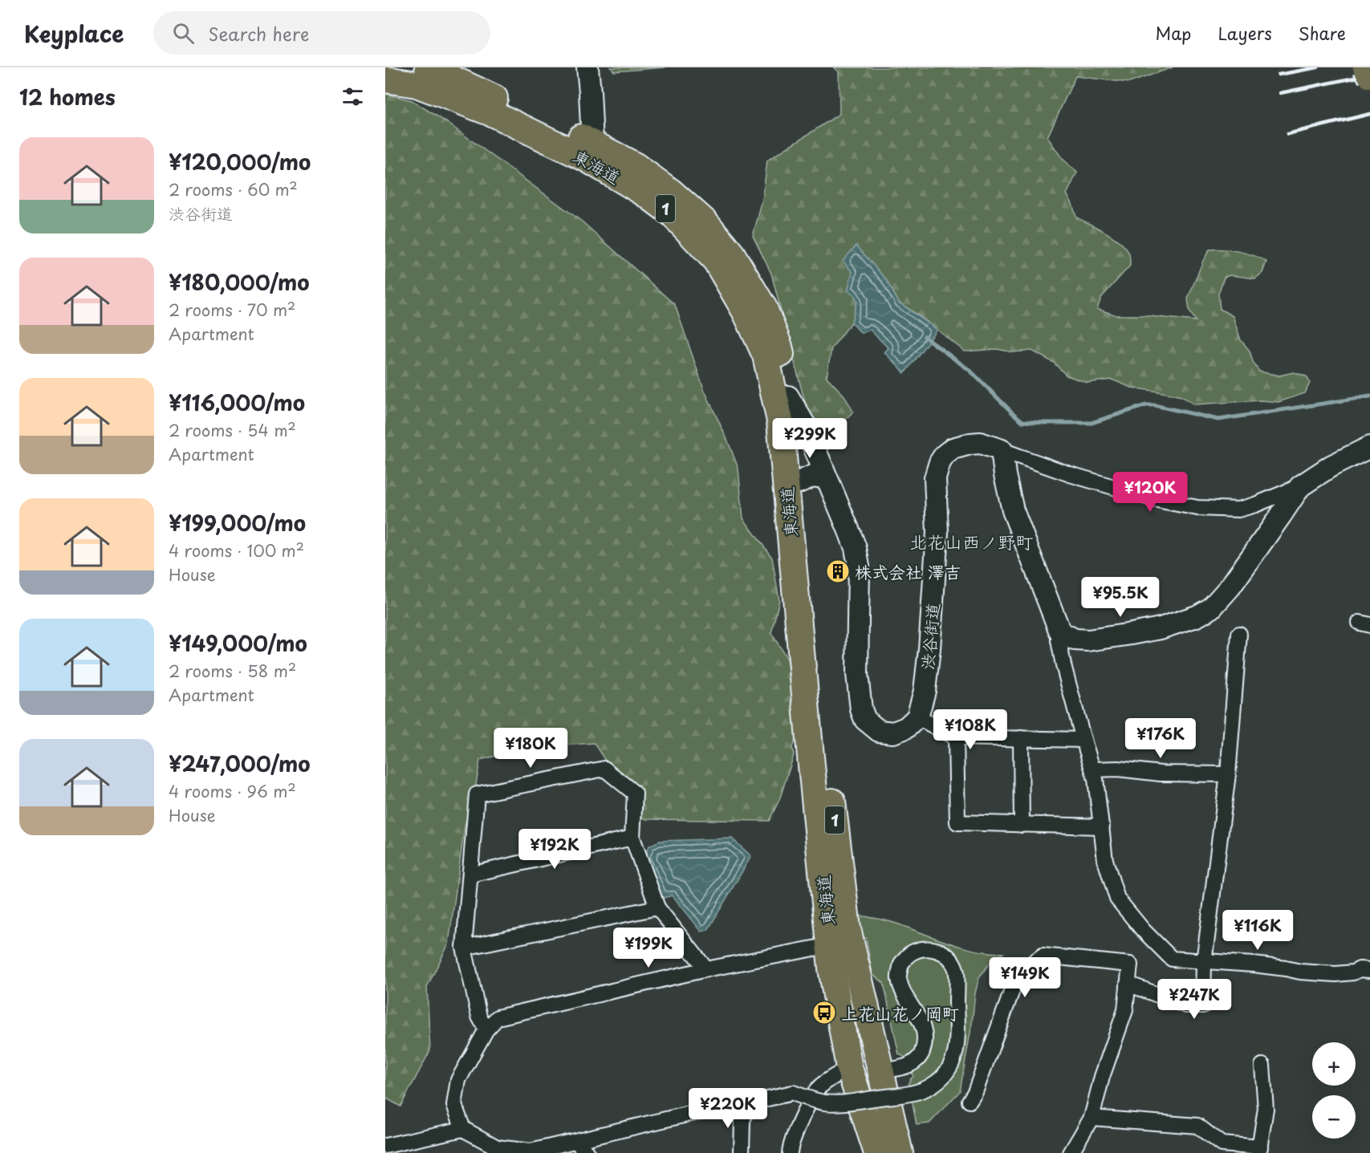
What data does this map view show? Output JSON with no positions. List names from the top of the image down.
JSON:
{
  "streets": {
    "highway": ["東海道", "1"],
    "main road": ["渋谷街道"]
  },
  "districts": ["北花山西ノ野町"],
  "places": {
    "building": ["株式会社 澤吉"],
    "bus stop": ["上花山花ノ岡町"]
  },
  "page": {
    "header": "Keyplace",
    "search": "Search here",
    "nav": ["Map", "Layers", "Share"],
    "heading": "12 homes",
    "list": [
      {
        "name": "¥120,000/mo",
        "note": "2 rooms · 60 m² · 渋谷街道"
      },
      {
        "name": "¥180,000/mo",
        "note": "2 rooms · 70 m² · Apartment"
      },
      {
        "name": "¥116,000/mo",
        "note": "2 rooms · 54 m² · Apartment"
      },
      {
        "name": "¥199,000/mo",
        "note": "4 rooms · 100 m² · House"
      },
      {
        "name": "¥149,000/mo",
        "note": "2 rooms · 58 m² · Apartment"
      },
      {
        "name": "¥247,000/mo",
        "note": "4 rooms · 96 m² · House"
      }
    ],
    "price": [
      "¥299K",
      "¥120K",
      "¥95.5K",
      "¥108K",
      "¥176K",
      "¥180K",
      "¥192K",
      "¥116K",
      "¥199K",
      "¥149K",
      "¥247K",
      "¥220K"
    ],
    "map_buttons": ["+", "−"]
  }
}
